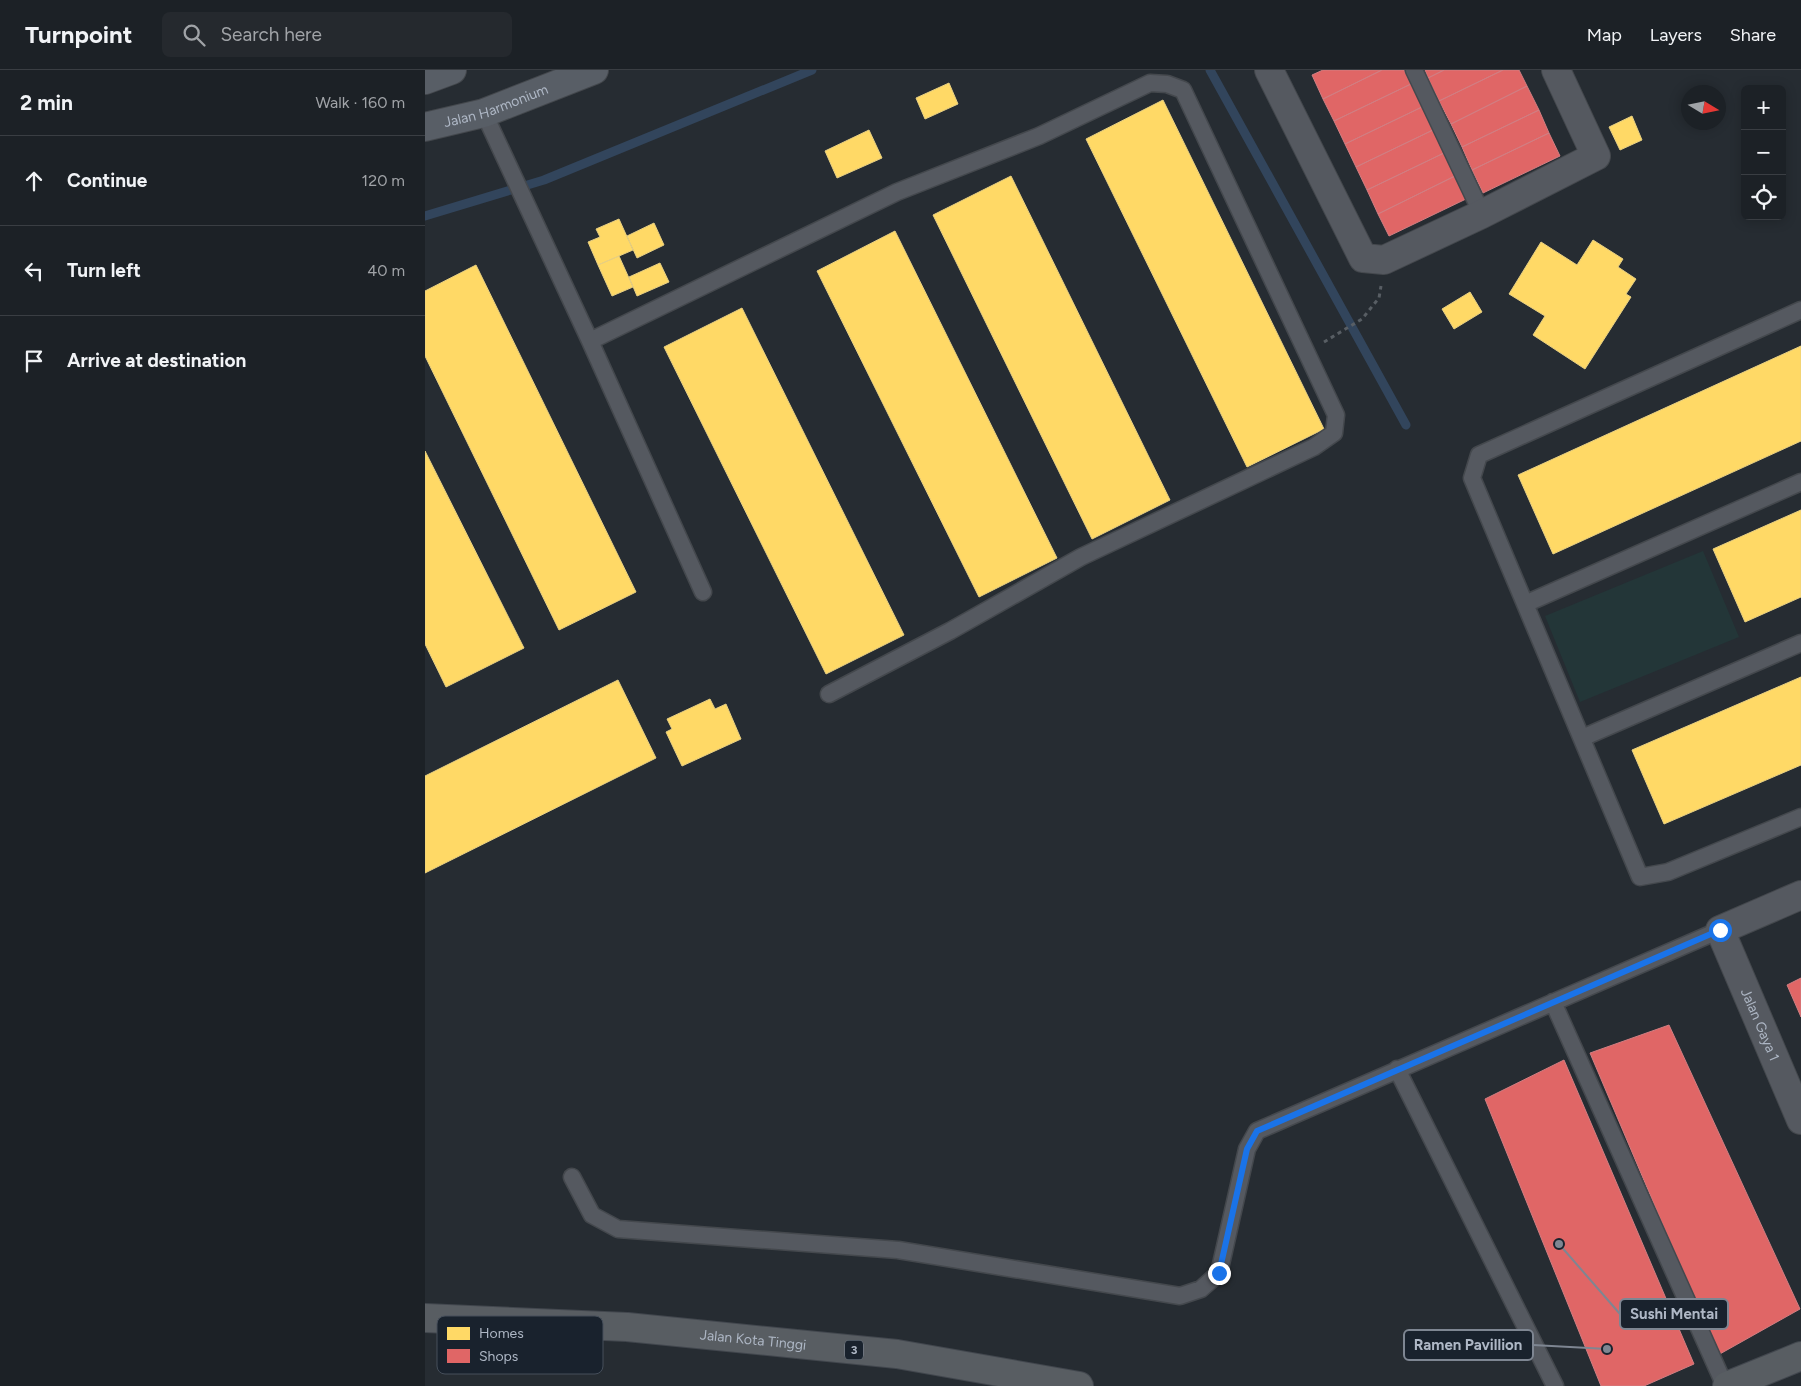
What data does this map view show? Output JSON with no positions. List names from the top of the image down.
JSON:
{
  "streets": {
    "highway": ["Jalan Kota Tinggi", "3"],
    "main road": ["Jalan Harmonium"],
    "street": ["Jalan Gaya 1"]
  },
  "places": ["Sushi Mentai", "Ramen Pavillion"],
  "legend": ["Homes", "Shops"],
  "north": "right",
  "page": {
    "header": "Turnpoint",
    "search": "Search here",
    "nav": ["Map", "Layers", "Share"],
    "heading": ["2 min", "Walk · 160 m"],
    "map_buttons": ["+", "−"],
    "list": [
      ["Continue", "120 m"],
      ["Turn left", "40 m"],
      "Arrive at destination"
    ]
  }
}
